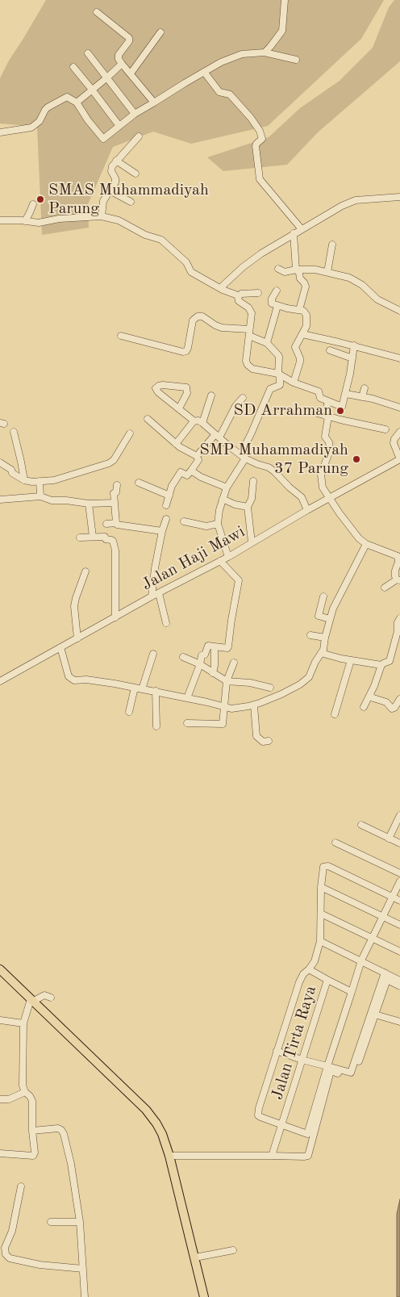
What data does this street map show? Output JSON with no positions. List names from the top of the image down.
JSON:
{
  "streets": {
    "street": ["Jalan Haji Mawi", "Jalan Tirta Raya"]
  },
  "places": ["SMAS Muhammadiyah Parung", "SD Arrahman", "SMP Muhammadiyah 37 Parung"]
}
